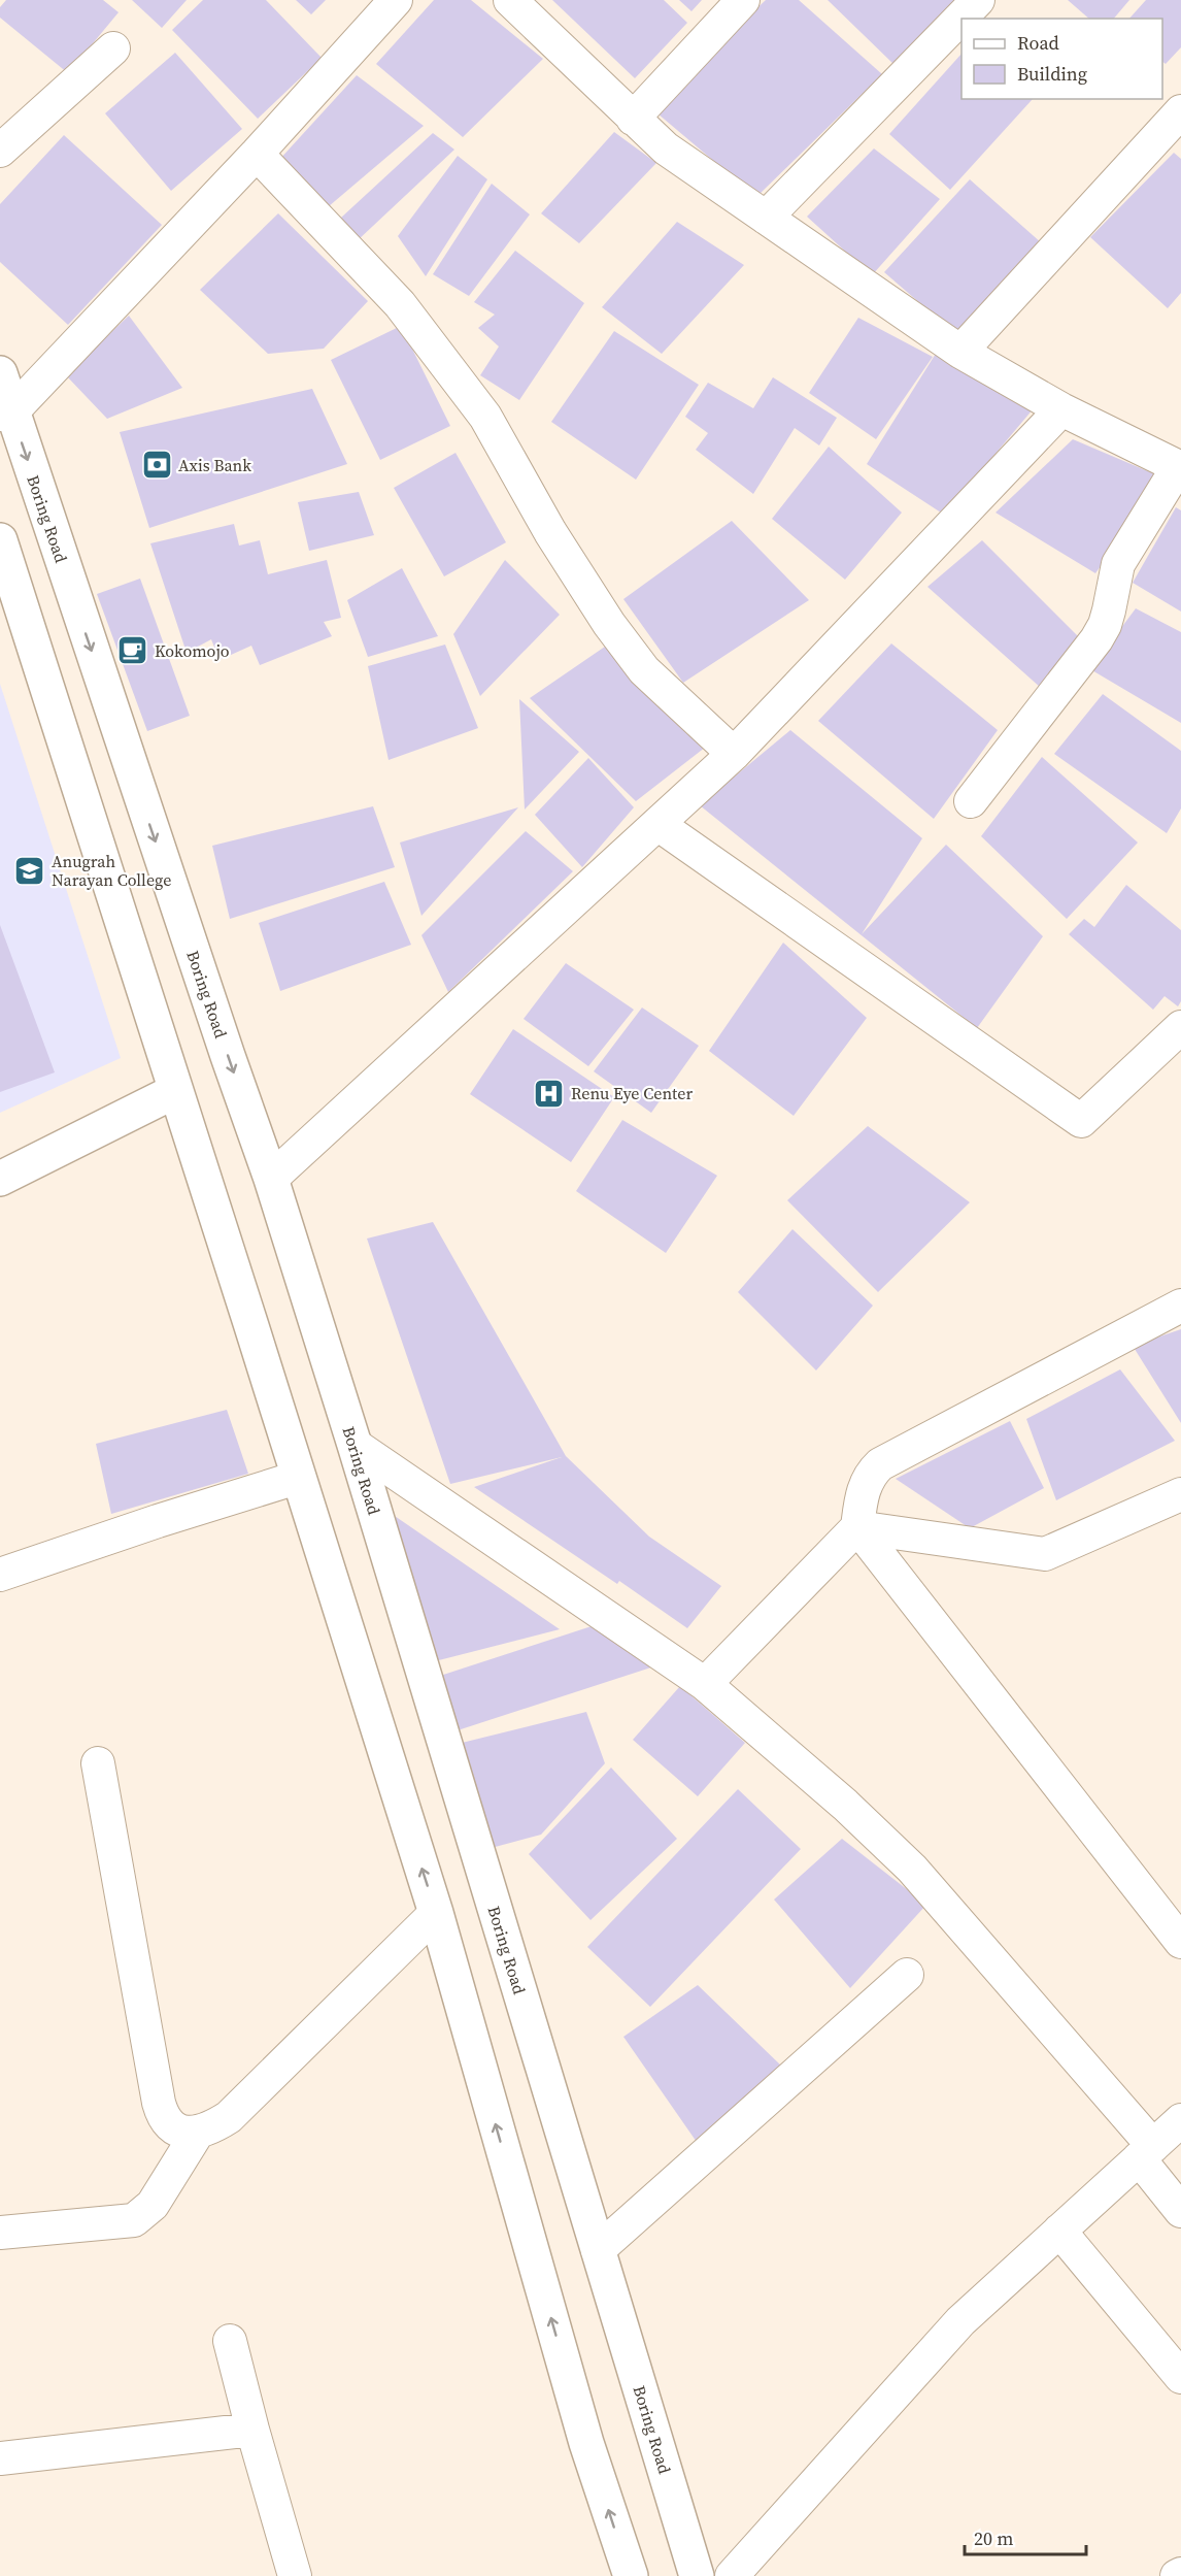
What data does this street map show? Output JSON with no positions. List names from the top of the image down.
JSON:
{
  "streets": {
    "street": ["Boring Road"]
  },
  "places": {
    "bank": ["Axis Bank"],
    "cafe": ["Kokomojo"],
    "school or university": ["Anugrah Narayan College"],
    "hospital": ["Renu Eye Center"]
  },
  "legend": ["Road", "Building"],
  "scale_bar": "20 m"
}
